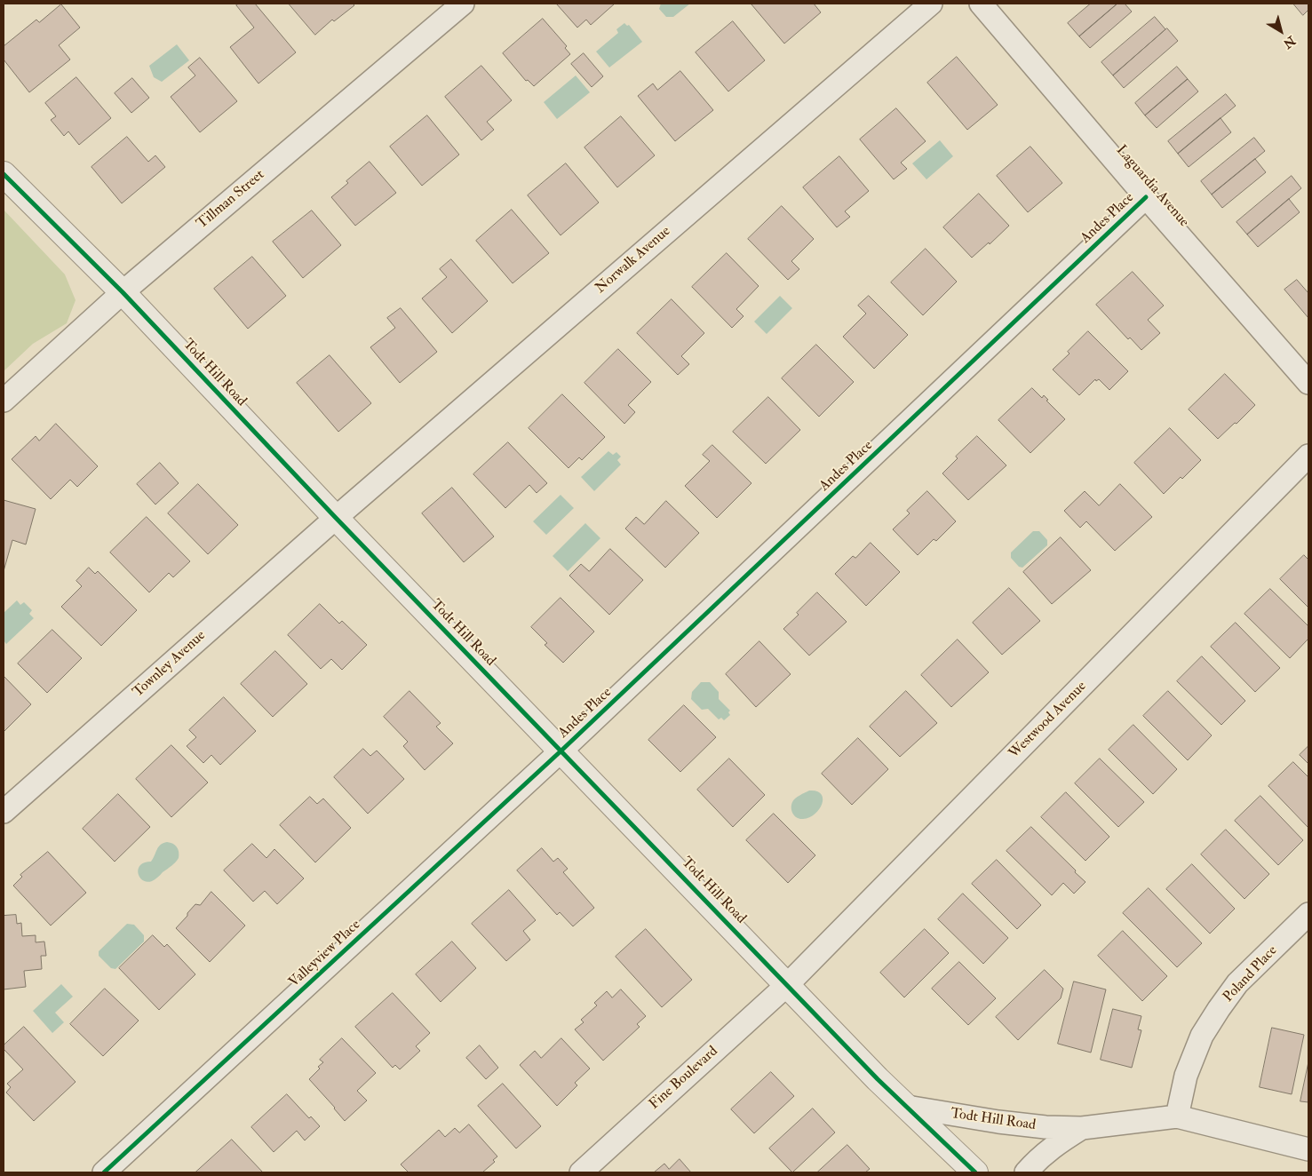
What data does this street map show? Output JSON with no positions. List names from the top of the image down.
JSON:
{
  "streets": {
    "street": [
      "Laguardia Avenue",
      "Tillman Street",
      "Andes Place",
      "Norwalk Avenue",
      "Todt Hill Road",
      "Townley Avenue",
      "Westwood Avenue",
      "Valleyview Place",
      "Poland Place",
      "Fine Boulevard"
    ]
  },
  "crossings": [
    ["Laguardia Avenue", "Andes Place"],
    ["Tillman Street", "Todt Hill Road"],
    ["Andes Place", "Todt Hill Road"],
    ["Andes Place", "Valleyview Place"],
    ["Norwalk Avenue", "Todt Hill Road"],
    ["Norwalk Avenue", "Townley Avenue"],
    ["Todt Hill Road", "Townley Avenue"],
    ["Todt Hill Road", "Westwood Avenue"],
    ["Todt Hill Road", "Valleyview Place"],
    ["Todt Hill Road", "Poland Place"],
    ["Todt Hill Road", "Fine Boulevard"],
    ["Westwood Avenue", "Fine Boulevard"]
  ],
  "north": "bottom right"
}
